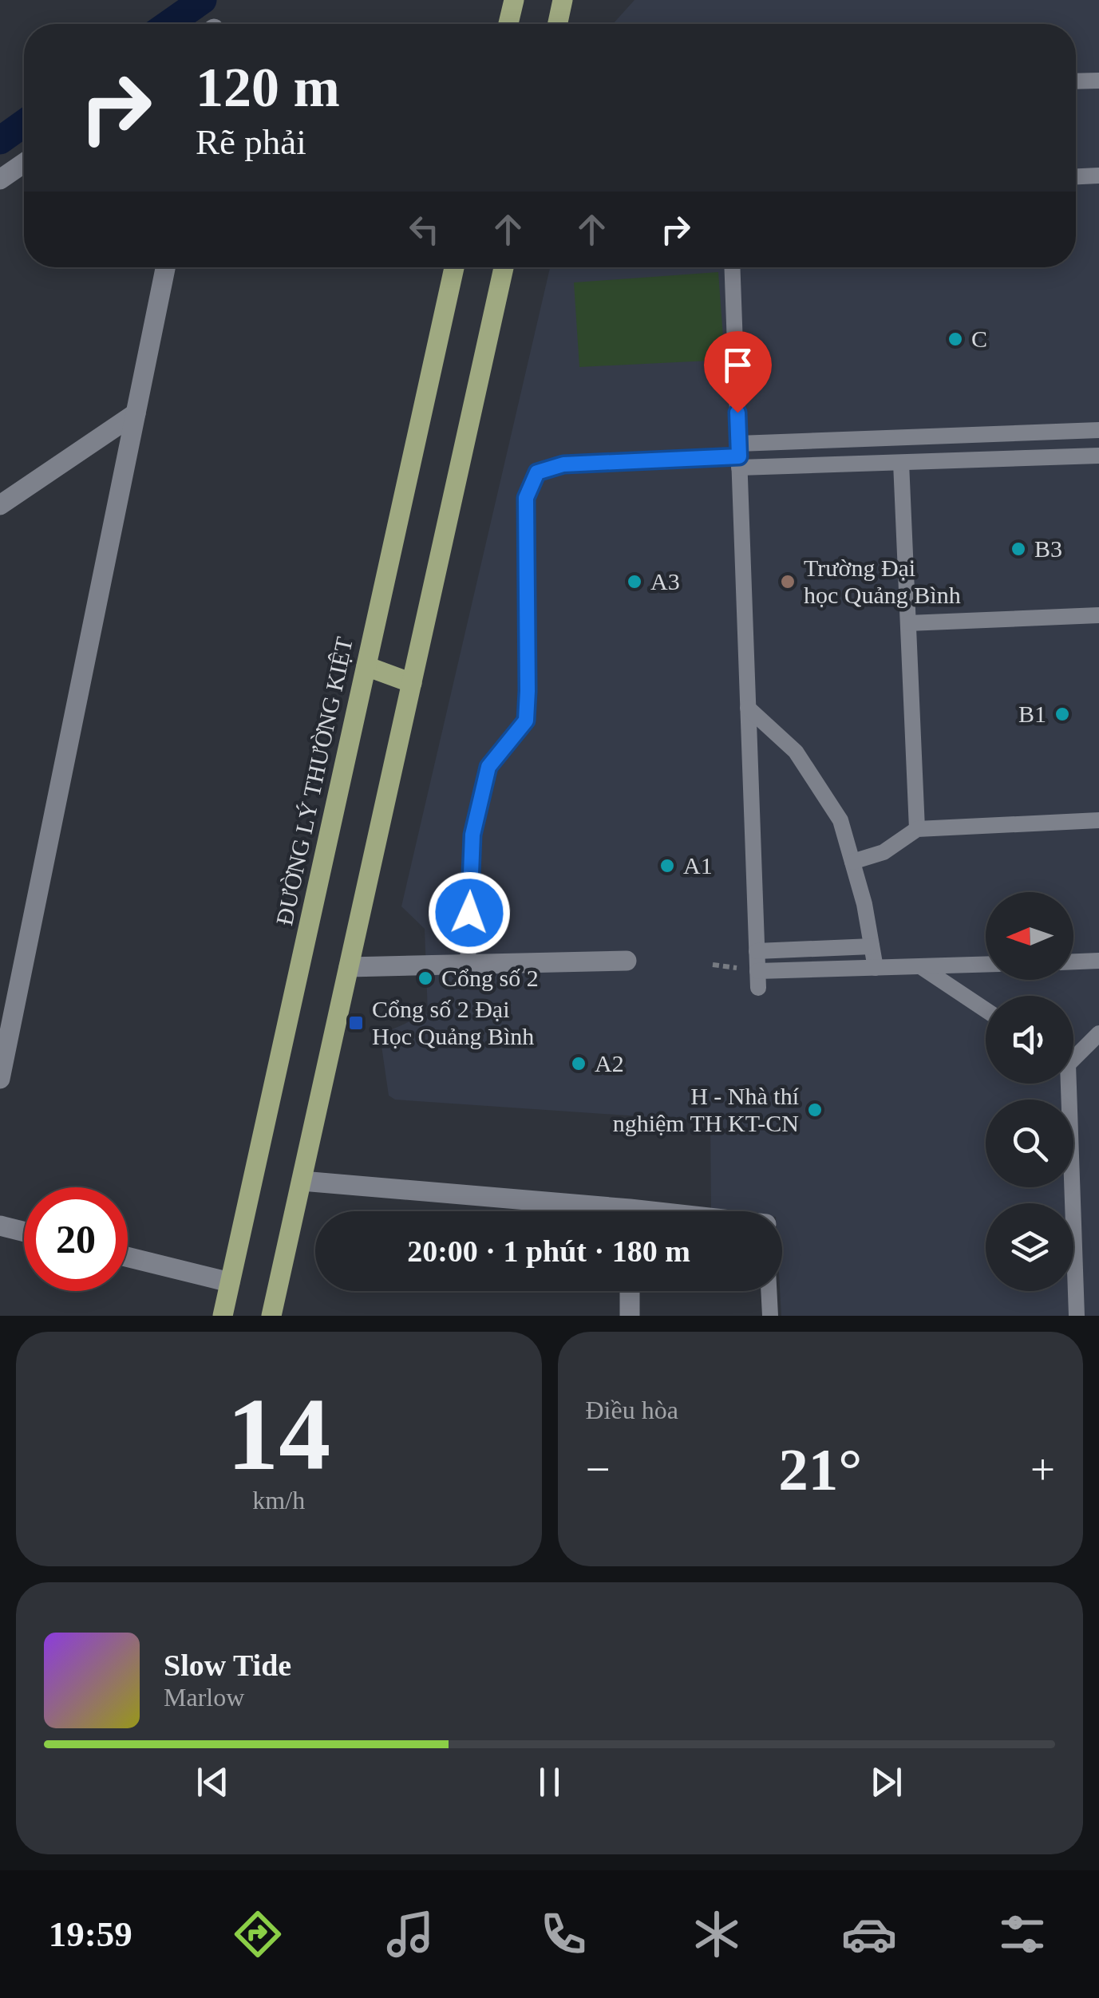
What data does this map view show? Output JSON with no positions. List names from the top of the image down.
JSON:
{
  "streets": {
    "main road": ["ĐƯỜNG LÝ THƯỜNG KIỆT"]
  },
  "places": {
    "other": [
      "C",
      "B3",
      "A3",
      "Trường Đại học Quảng Bình",
      "B1",
      "A1",
      "Cổng số 2",
      "A2",
      "H - Nhà thí nghiệm TH KT-CN"
    ],
    "transit": ["Cổng số 2 Đại Học Quảng Bình"]
  },
  "north": "left",
  "page": {
    "turn": ["120 m", "Rẽ phải"],
    "limit": "20",
    "trip": "20:00 · 1 phút · 180 m",
    "tile": [
      ["14", "km/h"],
      "Điều hòa"
    ],
    "heat": ["−", "21°", "+"],
    "song": ["Slow Tide", "Marlow"],
    "tabs": "19:59"
  }
}
